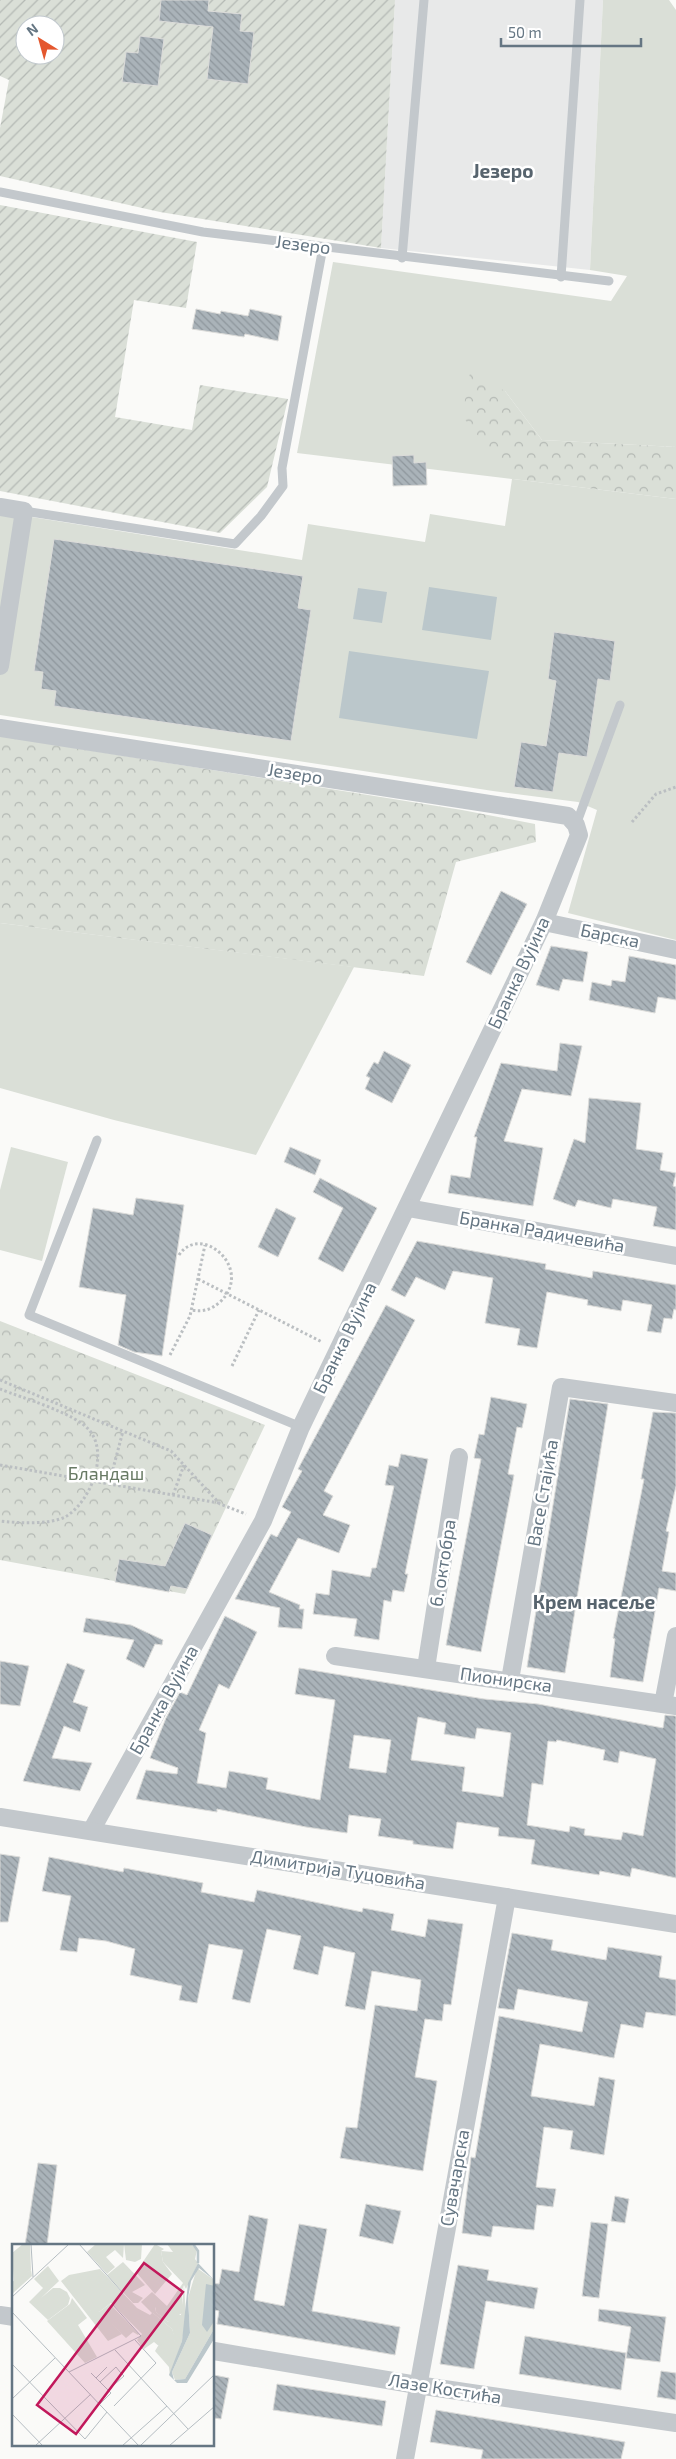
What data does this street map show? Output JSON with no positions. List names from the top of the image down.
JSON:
{
  "streets": {
    "street": [
      "Језеро",
      "Барска",
      "Бранка Вујина",
      "Бранка Радичевића",
      "Васе Стајића",
      "6. октобра",
      "Пионирска",
      "Димитрија Туцовића",
      "Сувачарска",
      "Лазе Костића"
    ]
  },
  "crossings": [
    ["Језеро", "Бранка Вујина"],
    ["Барска", "Бранка Вујина"],
    ["Бранка Вујина", "Бранка Радичевића"],
    ["Бранка Вујина", "Димитрија Туцовића"],
    ["Васе Стајића", "Пионирска"],
    ["6. октобра", "Пионирска"],
    ["Димитрија Туцовића", "Сувачарска"],
    ["Сувачарска", "Лазе Костића"]
  ],
  "districts": ["Језеро", "Крем насеље"],
  "parks": ["Бландаш"],
  "scale_bar": "50 m",
  "north": "top left"
}
